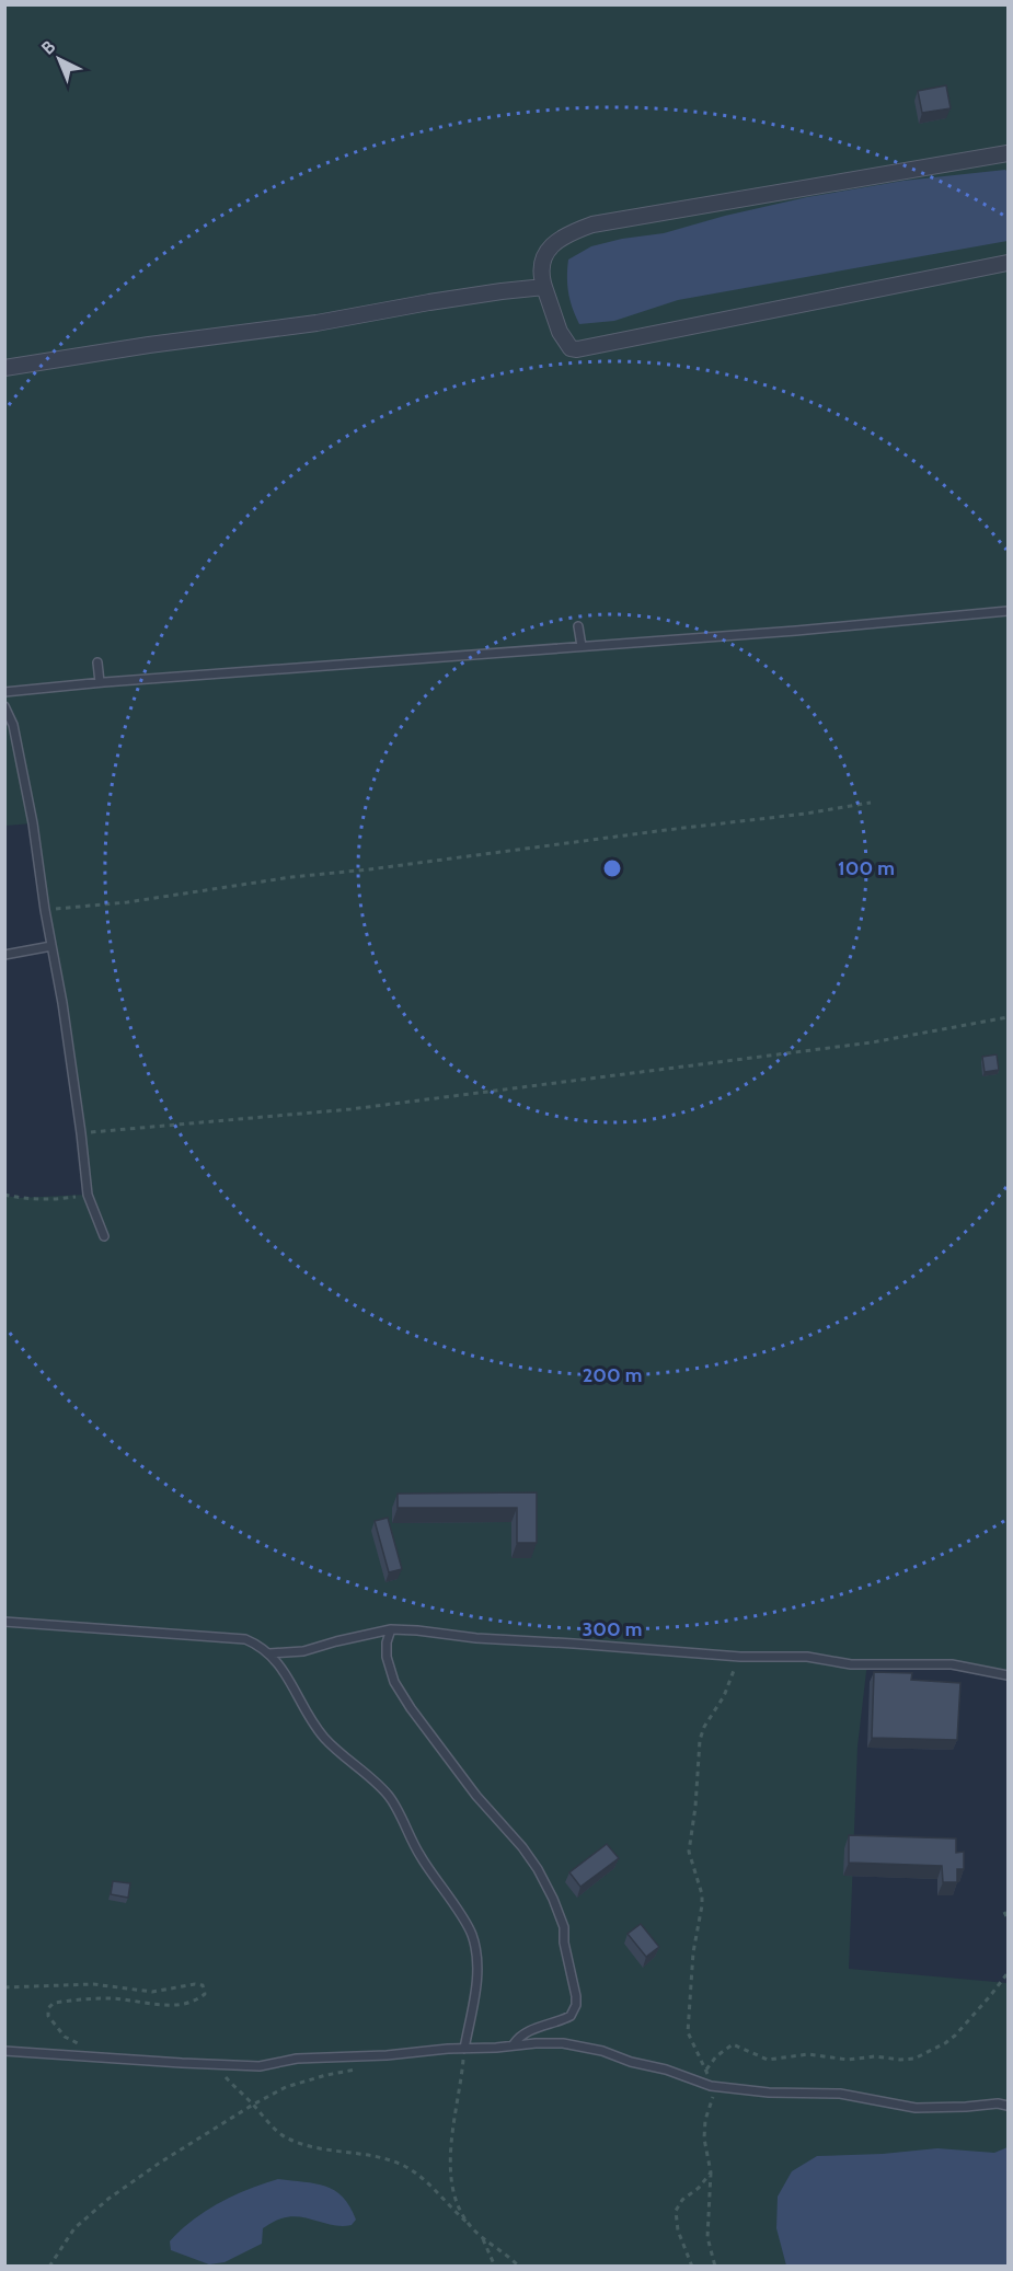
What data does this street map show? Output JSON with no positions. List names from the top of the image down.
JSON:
{
  "north": "top left",
  "rings": ["100 m", "200 m", "300 m"]
}
